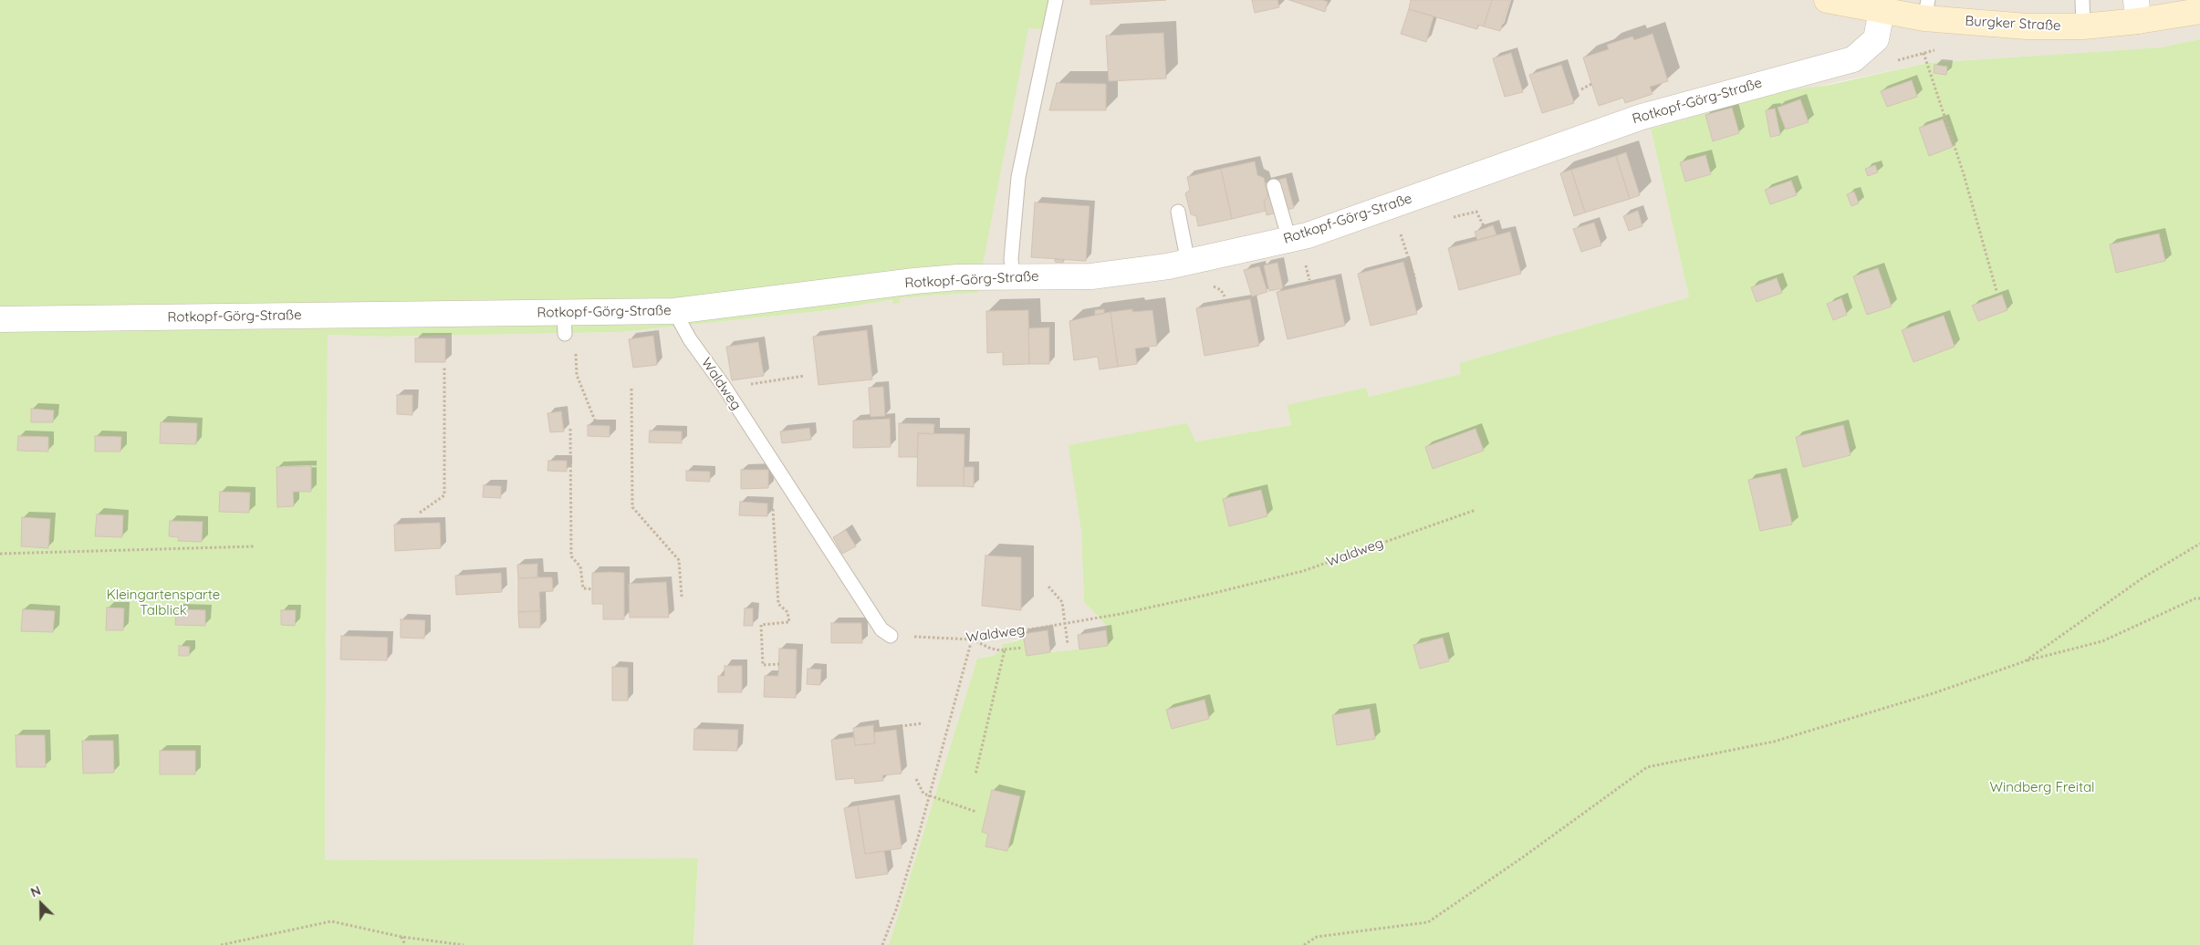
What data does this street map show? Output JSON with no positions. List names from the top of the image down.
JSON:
{
  "streets": {
    "main road": ["Burgker Straße"],
    "street": ["Rotkopf-Görg-Straße"],
    "lane": ["Waldweg"]
  },
  "crossings": [
    ["Burgker Straße", "Rotkopf-Görg-Straße"],
    ["Rotkopf-Görg-Straße", "Waldweg"]
  ],
  "parks": ["Kleingartensparte Talblick", "Windberg Freital"],
  "north": "top left"
}
